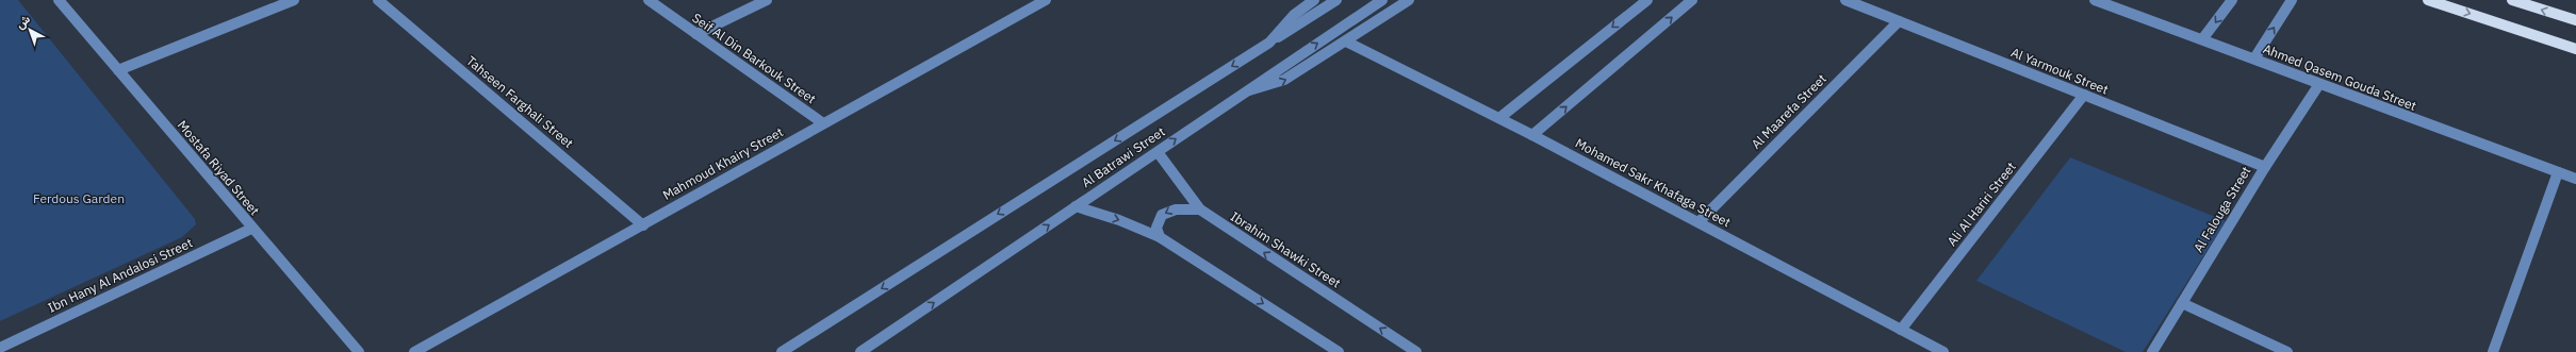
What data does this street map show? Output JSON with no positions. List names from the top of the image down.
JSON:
{
  "streets": {
    "street": [
      "Seif Al Din Barkouk Street",
      "Al Yarmouk Street",
      "Ahmed Qasem Gouda Street",
      "Tahseen Farghali Street",
      "Al Maarefa Street",
      "Al Batrawi Street",
      "Mahmoud Khairy Street",
      "Mostafa Riyad Street",
      "Mohamed Sakr Khafaga Street",
      "Ali Al Hariri Street",
      "Al Falouga Street",
      "Ibrahim Shawki Street",
      "Ibn Hany Al Andalosi Street"
    ]
  },
  "crossings": [
    ["Seif Al Din Barkouk Street", "Mahmoud Khairy Street"],
    ["Al Yarmouk Street", "Al Maarefa Street"],
    ["Al Yarmouk Street", "Ali Al Hariri Street"],
    ["Al Yarmouk Street", "Al Falouga Street"],
    ["Ahmed Qasem Gouda Street", "Al Falouga Street"],
    ["Tahseen Farghali Street", "Mahmoud Khairy Street"],
    ["Al Maarefa Street", "Mohamed Sakr Khafaga Street"],
    ["Al Batrawi Street", "Mohamed Sakr Khafaga Street"],
    ["Al Batrawi Street", "Ibrahim Shawki Street"],
    ["Mostafa Riyad Street", "Ibn Hany Al Andalosi Street"],
    ["Mohamed Sakr Khafaga Street", "Ali Al Hariri Street"]
  ],
  "parks": ["Ferdous Garden"],
  "north": "top left"
}
